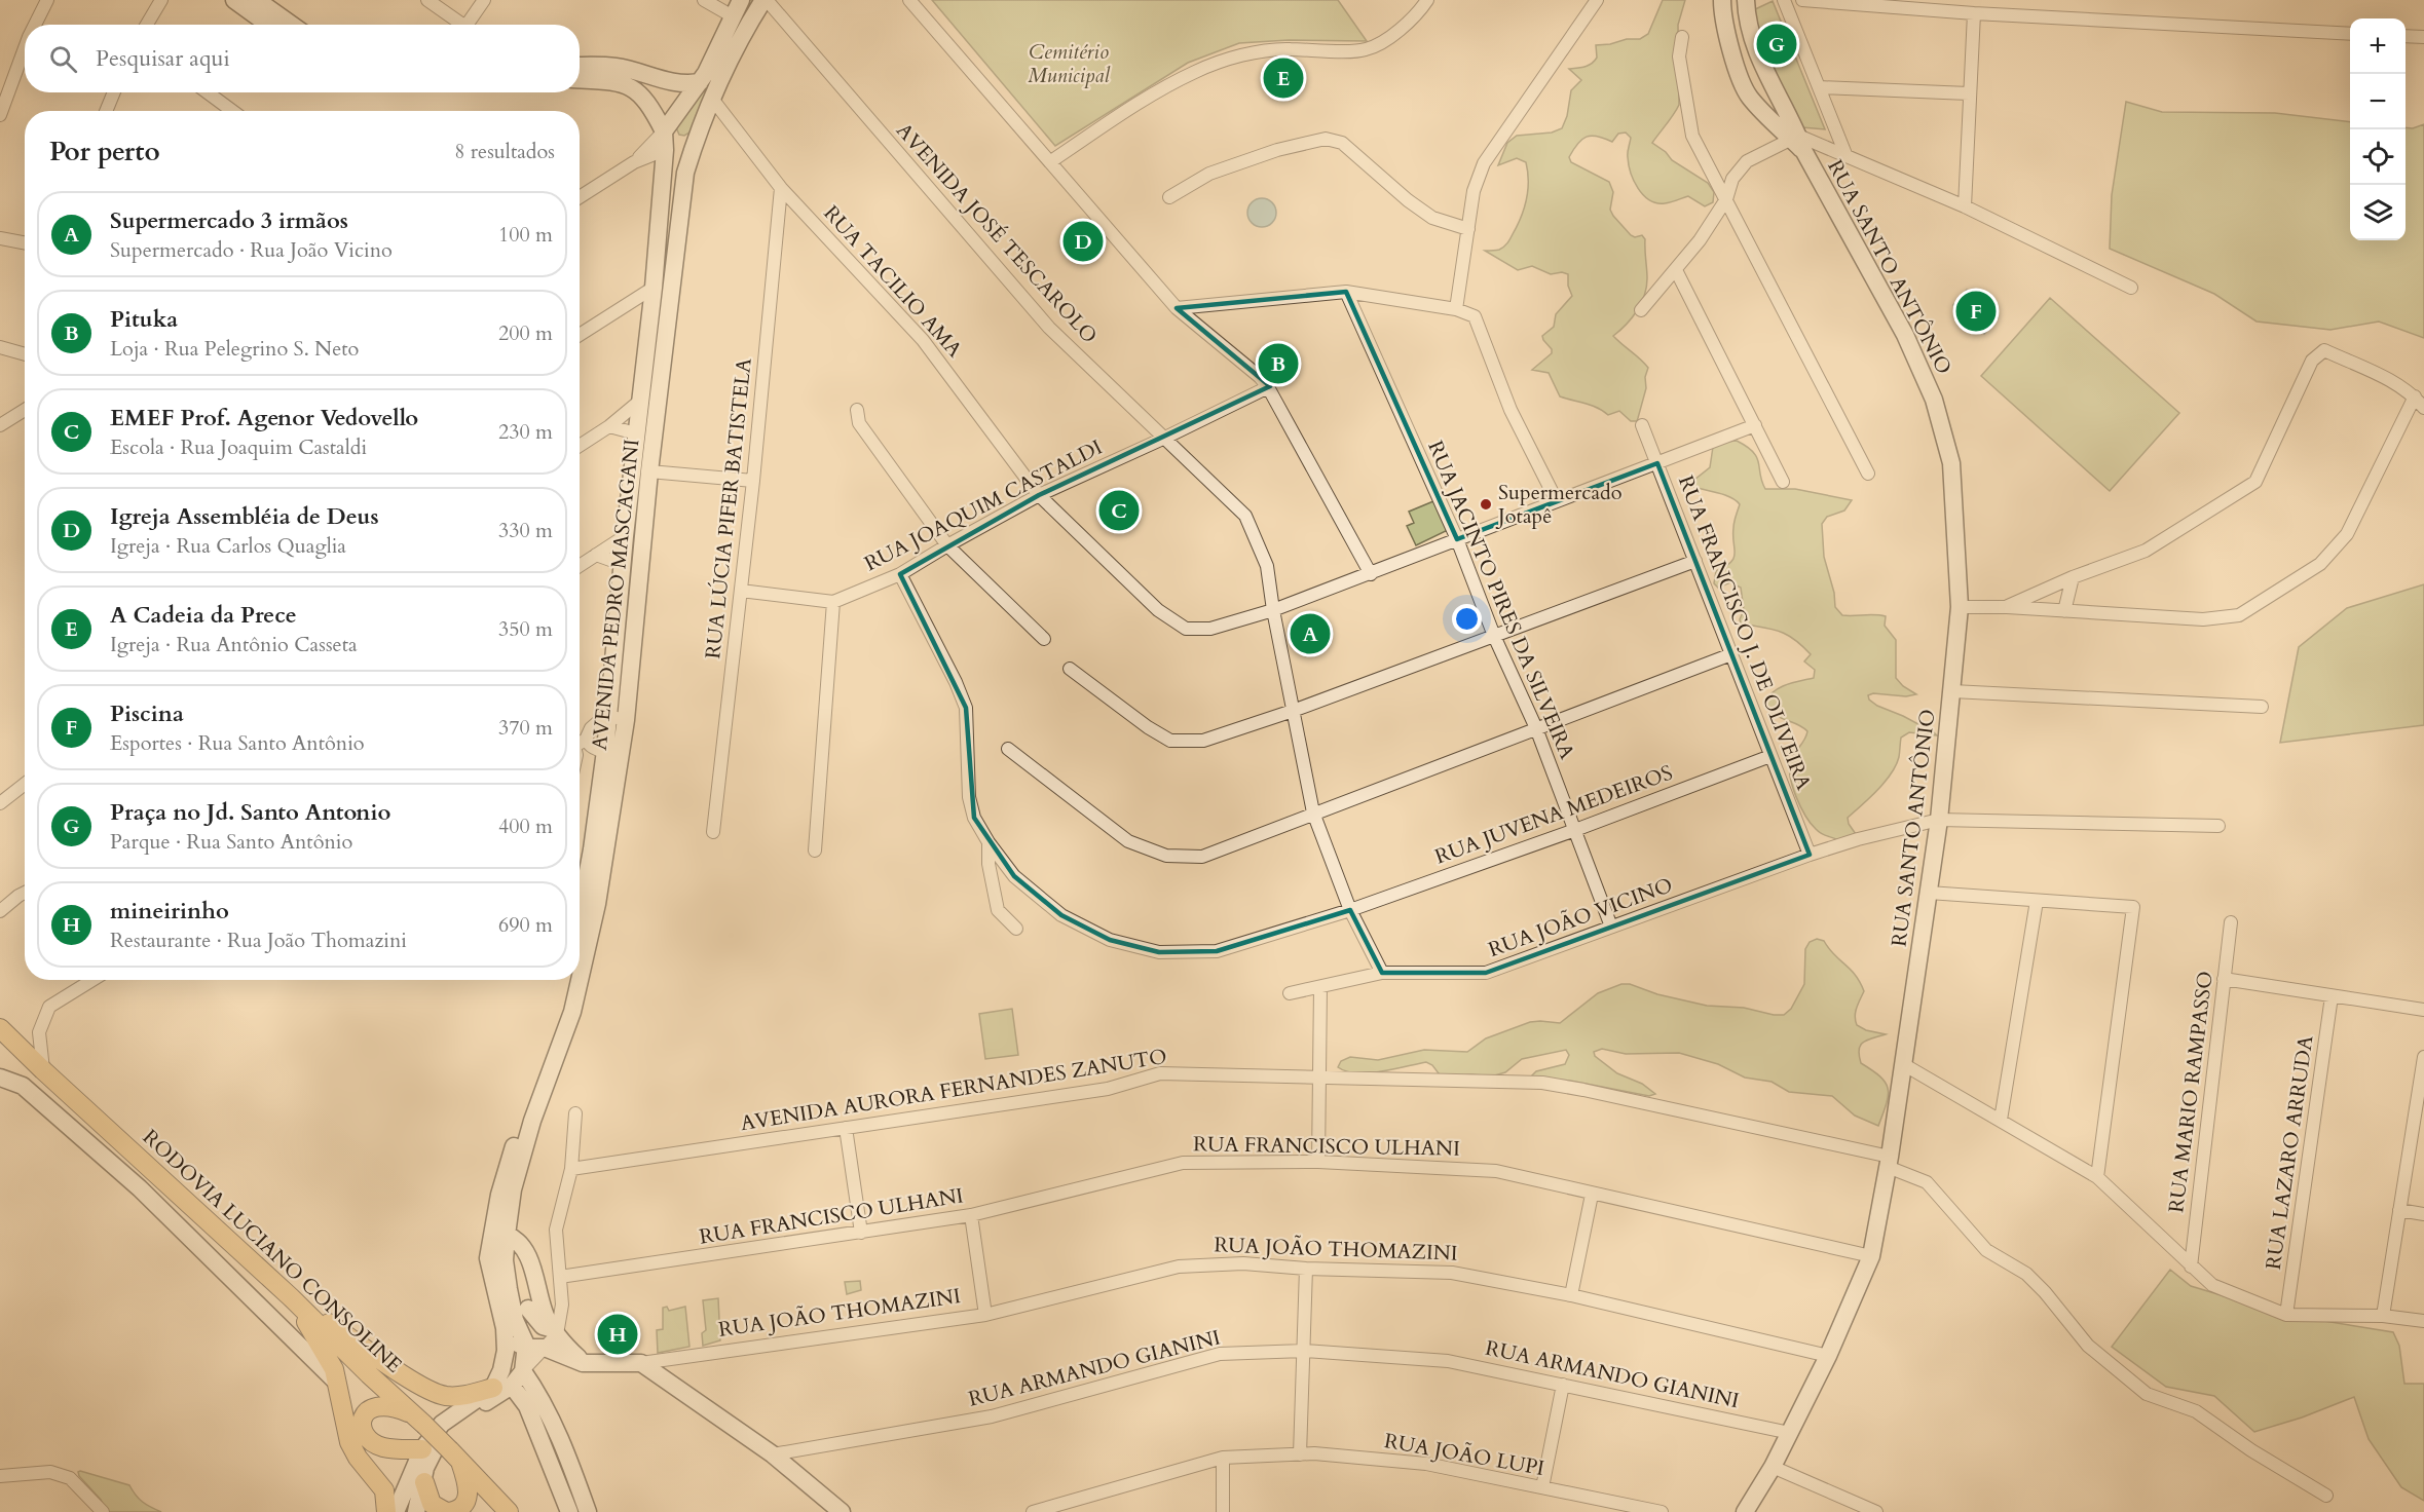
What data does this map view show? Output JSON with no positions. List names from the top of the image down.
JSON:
{
  "streets": {
    "main road": [
      "RUA SANTO ANTÔNIO",
      "AVENIDA PEDRO MASCAGANI",
      "RUA JOÃO THOMAZINI",
      "RODOVIA LUCIANO CONSOLINE"
    ],
    "street": [
      "AVENIDA JOSÉ TESCAROLO",
      "RUA TACILIO AMA",
      "RUA JOAQUIM CASTALDI",
      "RUA LÚCIA PIFER BATISTELA",
      "RUA JACINTO PIRES DA SILVEIRA",
      "RUA FRANCISCO J. DE OLIVEIRA",
      "RUA JUVENA MEDEIROS",
      "RUA JOÃO VICINO",
      "AVENIDA AURORA FERNANDES ZANUTO",
      "RUA MARIO RAMPASSO",
      "RUA FRANCISCO ULHANI",
      "RUA LAZARO ARRUDA",
      "RUA ARMANDO GIANINI",
      "RUA JOÃO LUPI"
    ]
  },
  "crossings": [
    ["AVENIDA JOSÉ TESCAROLO", "RUA TACILIO AMA"],
    ["AVENIDA JOSÉ TESCAROLO", "RUA JOAQUIM CASTALDI"],
    ["AVENIDA JOSÉ TESCAROLO", "AVENIDA PEDRO MASCAGANI"],
    ["RUA SANTO ANTÔNIO", "RUA JOÃO VICINO"],
    ["RUA SANTO ANTÔNIO", "AVENIDA AURORA FERNANDES ZANUTO"],
    ["RUA SANTO ANTÔNIO", "RUA FRANCISCO ULHANI"],
    ["RUA SANTO ANTÔNIO", "RUA JOÃO THOMAZINI"],
    ["RUA SANTO ANTÔNIO", "RUA ARMANDO GIANINI"],
    ["RUA TACILIO AMA", "RUA JOAQUIM CASTALDI"],
    ["RUA TACILIO AMA", "RUA LÚCIA PIFER BATISTELA"],
    ["RUA TACILIO AMA", "AVENIDA PEDRO MASCAGANI"],
    ["RUA TACILIO AMA", "RUA JACINTO PIRES DA SILVEIRA"],
    ["RUA TACILIO AMA", "RUA FRANCISCO J. DE OLIVEIRA"],
    ["RUA JOAQUIM CASTALDI", "RUA LÚCIA PIFER BATISTELA"],
    ["RUA JOAQUIM CASTALDI", "RUA JUVENA MEDEIROS"],
    ["RUA JACINTO PIRES DA SILVEIRA", "RUA JUVENA MEDEIROS"],
    ["RUA JACINTO PIRES DA SILVEIRA", "RUA JOÃO VICINO"],
    ["RUA FRANCISCO J. DE OLIVEIRA", "RUA JUVENA MEDEIROS"],
    ["RUA FRANCISCO J. DE OLIVEIRA", "RUA JOÃO VICINO"]
  ],
  "parks": ["Cemitério Municipal"],
  "places": ["Supermercado Jotapê"],
  "page": {
    "map_buttons": ["+", "−"],
    "pins": [
      "G",
      "E",
      "D",
      "F",
      "B",
      "C",
      "A",
      "H"
    ],
    "search": "Pesquisar aqui",
    "heading": ["Por perto", "8 resultados"],
    "list": [
      {
        "mark": "A",
        "name": "Supermercado 3 irmãos",
        "note": "Supermercado · Rua João Vicino",
        "value": "100 m"
      },
      {
        "mark": "B",
        "name": "Pituka",
        "note": "Loja · Rua Pelegrino S. Neto",
        "value": "200 m"
      },
      {
        "mark": "C",
        "name": "EMEF Prof. Agenor Vedovello",
        "note": "Escola · Rua Joaquim Castaldi",
        "value": "230 m"
      },
      {
        "mark": "D",
        "name": "Igreja Assembléia de Deus",
        "note": "Igreja · Rua Carlos Quaglia",
        "value": "330 m"
      },
      {
        "mark": "E",
        "name": "A Cadeia da Prece",
        "note": "Igreja · Rua Antônio Casseta",
        "value": "350 m"
      },
      {
        "mark": "F",
        "name": "Piscina",
        "note": "Esportes · Rua Santo Antônio",
        "value": "370 m"
      },
      {
        "mark": "G",
        "name": "Praça no Jd. Santo Antonio",
        "note": "Parque · Rua Santo Antônio",
        "value": "400 m"
      },
      {
        "mark": "H",
        "name": "mineirinho",
        "note": "Restaurante · Rua João Thomazini",
        "value": "690 m"
      }
    ]
  }
}
